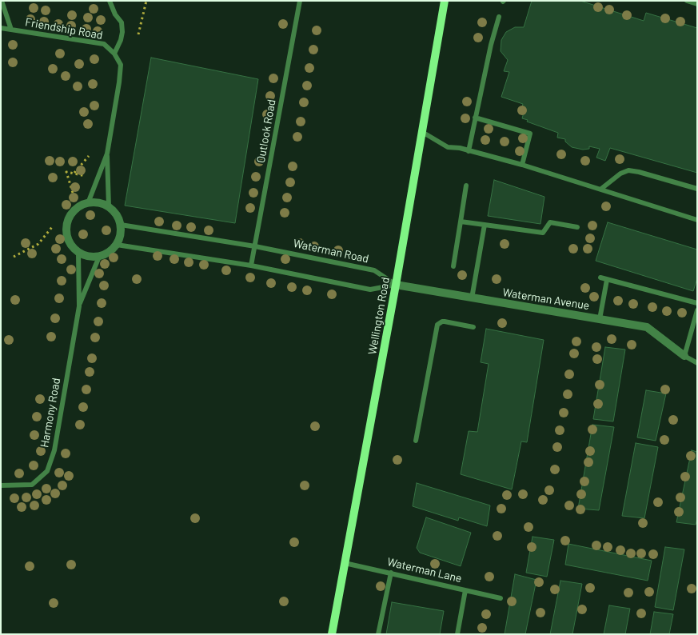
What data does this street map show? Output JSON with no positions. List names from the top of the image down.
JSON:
{
  "streets": {
    "main road": ["Wellington Road"],
    "street": ["Waterman Avenue"],
    "lane": [
      "Friendship Road",
      "Outlook Road",
      "Waterman Road",
      "Harmony Road",
      "Waterman Lane"
    ]
  },
  "crossings": [
    ["Outlook Road", "Waterman Road"],
    ["Waterman Road", "Waterman Avenue"],
    ["Waterman Road", "Wellington Road"],
    ["Waterman Road", "Harmony Road"],
    ["Waterman Avenue", "Wellington Road"],
    ["Wellington Road", "Waterman Lane"]
  ]
}
